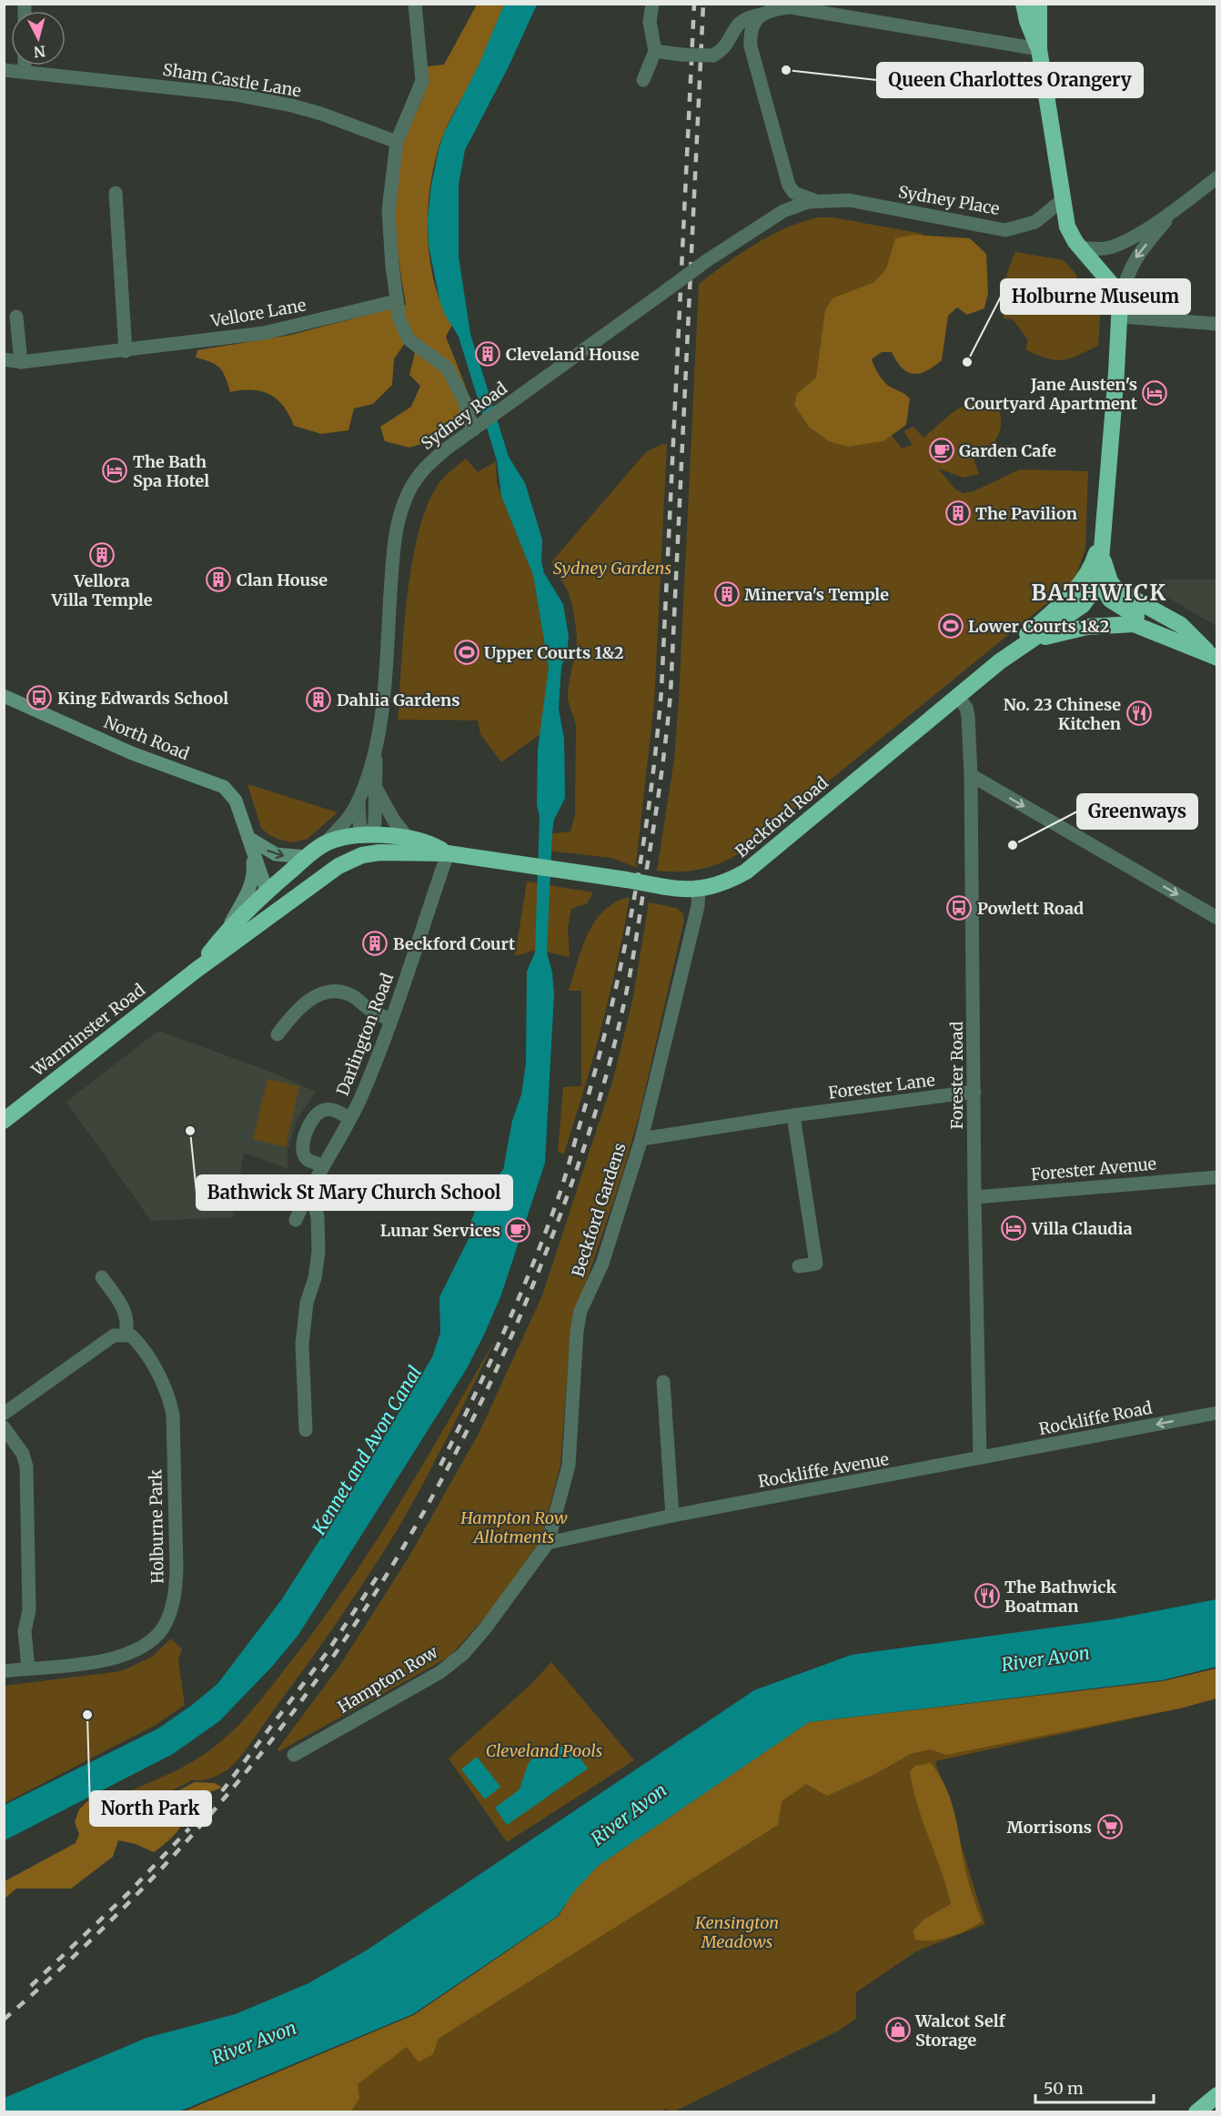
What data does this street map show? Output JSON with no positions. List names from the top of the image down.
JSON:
{
  "streets": {
    "highway": ["Beckford Road", "Warminster Road"],
    "street": [
      "Sham Castle Lane",
      "Sydney Place",
      "Vellore Lane",
      "Sydney Road",
      "North Road",
      "Darlington Road",
      "Forester Road",
      "Forester Lane",
      "Forester Avenue",
      "Beckford Gardens",
      "Rockliffe Road",
      "Rockliffe Avenue",
      "Holburne Park",
      "Hampton Row"
    ]
  },
  "crossings": [
    ["Sydney Place", "Sydney Road"],
    ["Sydney Road", "Beckford Road"],
    ["Sydney Road", "Warminster Road"],
    ["North Road", "Warminster Road"],
    ["Beckford Road", "Warminster Road"],
    ["Beckford Road", "Darlington Road"],
    ["Beckford Road", "Forester Road"],
    ["Beckford Road", "Beckford Gardens"],
    ["Forester Road", "Forester Lane"],
    ["Forester Road", "Forester Avenue"],
    ["Forester Road", "Rockliffe Road"],
    ["Forester Road", "Rockliffe Avenue"],
    ["Forester Lane", "Beckford Gardens"],
    ["Beckford Gardens", "Rockliffe Avenue"],
    ["Beckford Gardens", "Hampton Row"],
    ["Rockliffe Road", "Rockliffe Avenue"],
    ["Rockliffe Avenue", "Hampton Row"]
  ],
  "one_way": ["Rockliffe Road"],
  "districts": ["BATHWICK"],
  "water": ["Kennet and Avon Canal", "River Avon"],
  "parks": [
    "Sydney Gardens",
    "Hampton Row Allotments",
    "Cleveland Pools",
    "Kensington Meadows"
  ],
  "places": {
    "other": [
      "Queen Charlottes Orangery",
      "Holburne Museum",
      "Greenways",
      "Bathwick St Mary Church School",
      "North Park"
    ],
    "building": [
      "Cleveland House",
      "The Pavilion",
      "Vellora Villa Temple",
      "Clan House",
      "Minerva's Temple",
      "Dahlia Gardens",
      "Beckford Court"
    ],
    "hotel": ["Jane Austen's Courtyard Apartment", "The Bath Spa Hotel", "Villa Claudia"],
    "cafe": ["Garden Cafe", "Lunar Services"],
    "sports": ["Lower Courts 1&2", "Upper Courts 1&2"],
    "bus stop": ["King Edwards School", "Powlett Road"],
    "restaurant": ["No. 23 Chinese Kitchen", "The Bathwick Boatman"],
    "supermarket": ["Morrisons"],
    "shop": ["Walcot Self Storage"]
  },
  "scale_bar": "50 m",
  "north": "bottom"
}
